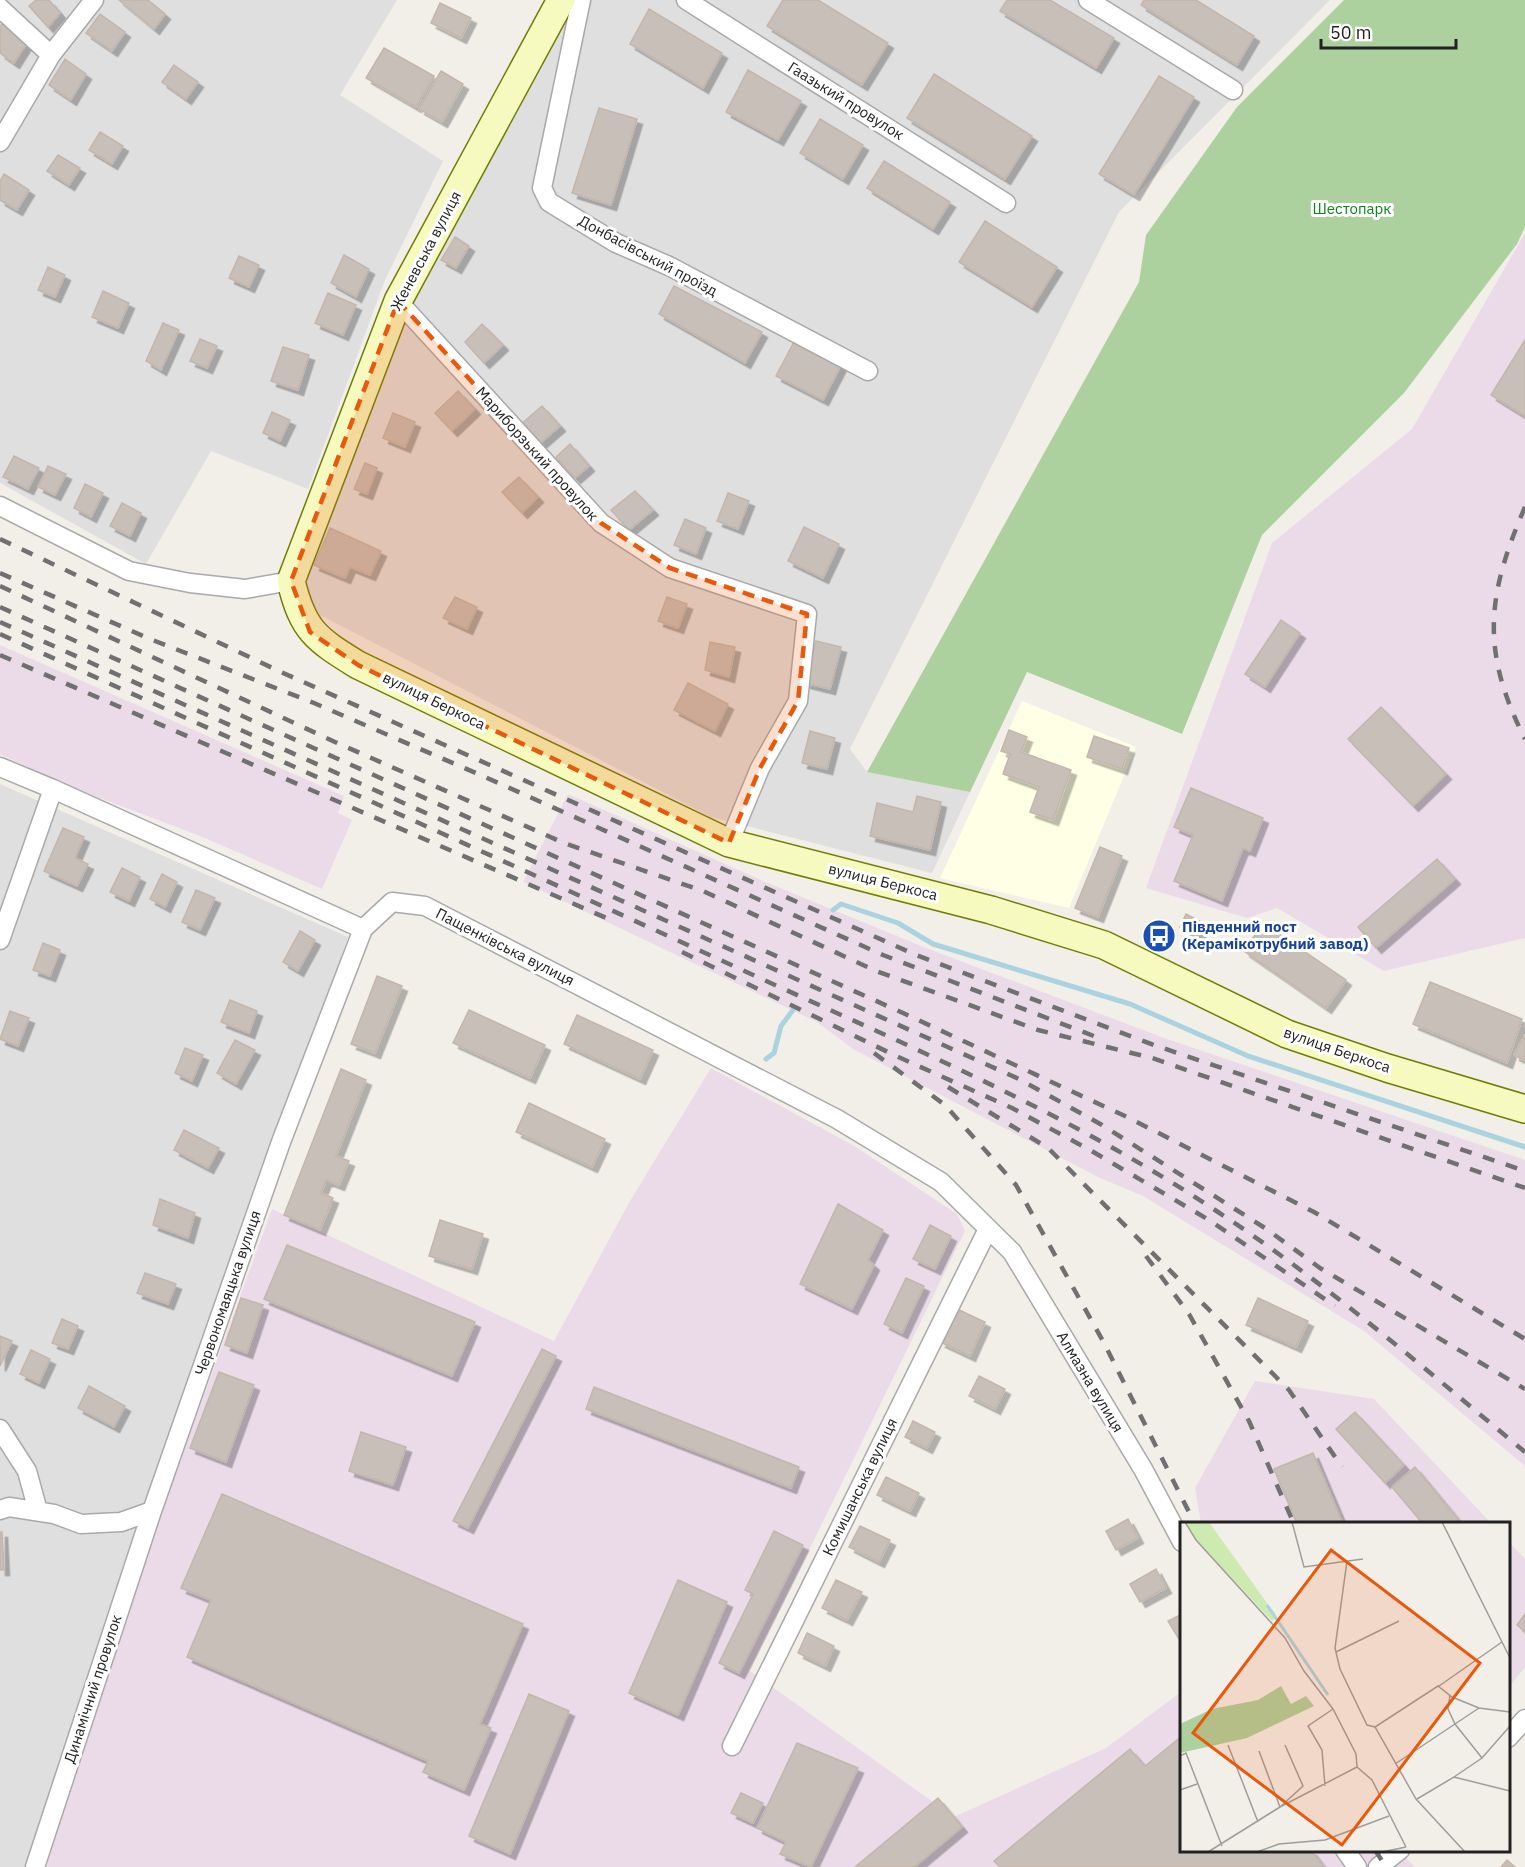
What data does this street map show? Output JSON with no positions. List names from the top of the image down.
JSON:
{
  "streets": {
    "street": [
      "Гаазький провулок",
      "Женевська вулиця",
      "Донбасівський проїзд",
      "Мариборзький провулок",
      "вулиця Беркоса",
      "Пащенківська вулиця",
      "Червономаяцька вулиця",
      "Алмазна вулиця",
      "Комишанська вулиця",
      "Динамічний провулок"
    ]
  },
  "crossings": [
    ["Женевська вулиця", "Мариборзький провулок"],
    ["Женевська вулиця", "вулиця Беркоса"],
    ["Мариборзький провулок", "вулиця Беркоса"],
    ["Пащенківська вулиця", "Червономаяцька вулиця"],
    ["Пащенківська вулиця", "Алмазна вулиця"],
    ["Пащенківська вулиця", "Комишанська вулиця"],
    ["Червономаяцька вулиця", "Динамічний провулок"],
    ["Алмазна вулиця", "Комишанська вулиця"]
  ],
  "parks": ["Шестопарк"],
  "places": {
    "bus stop": ["Південний пост (Керамікотрубний завод)"]
  },
  "scale_bar": "50 m"
}
